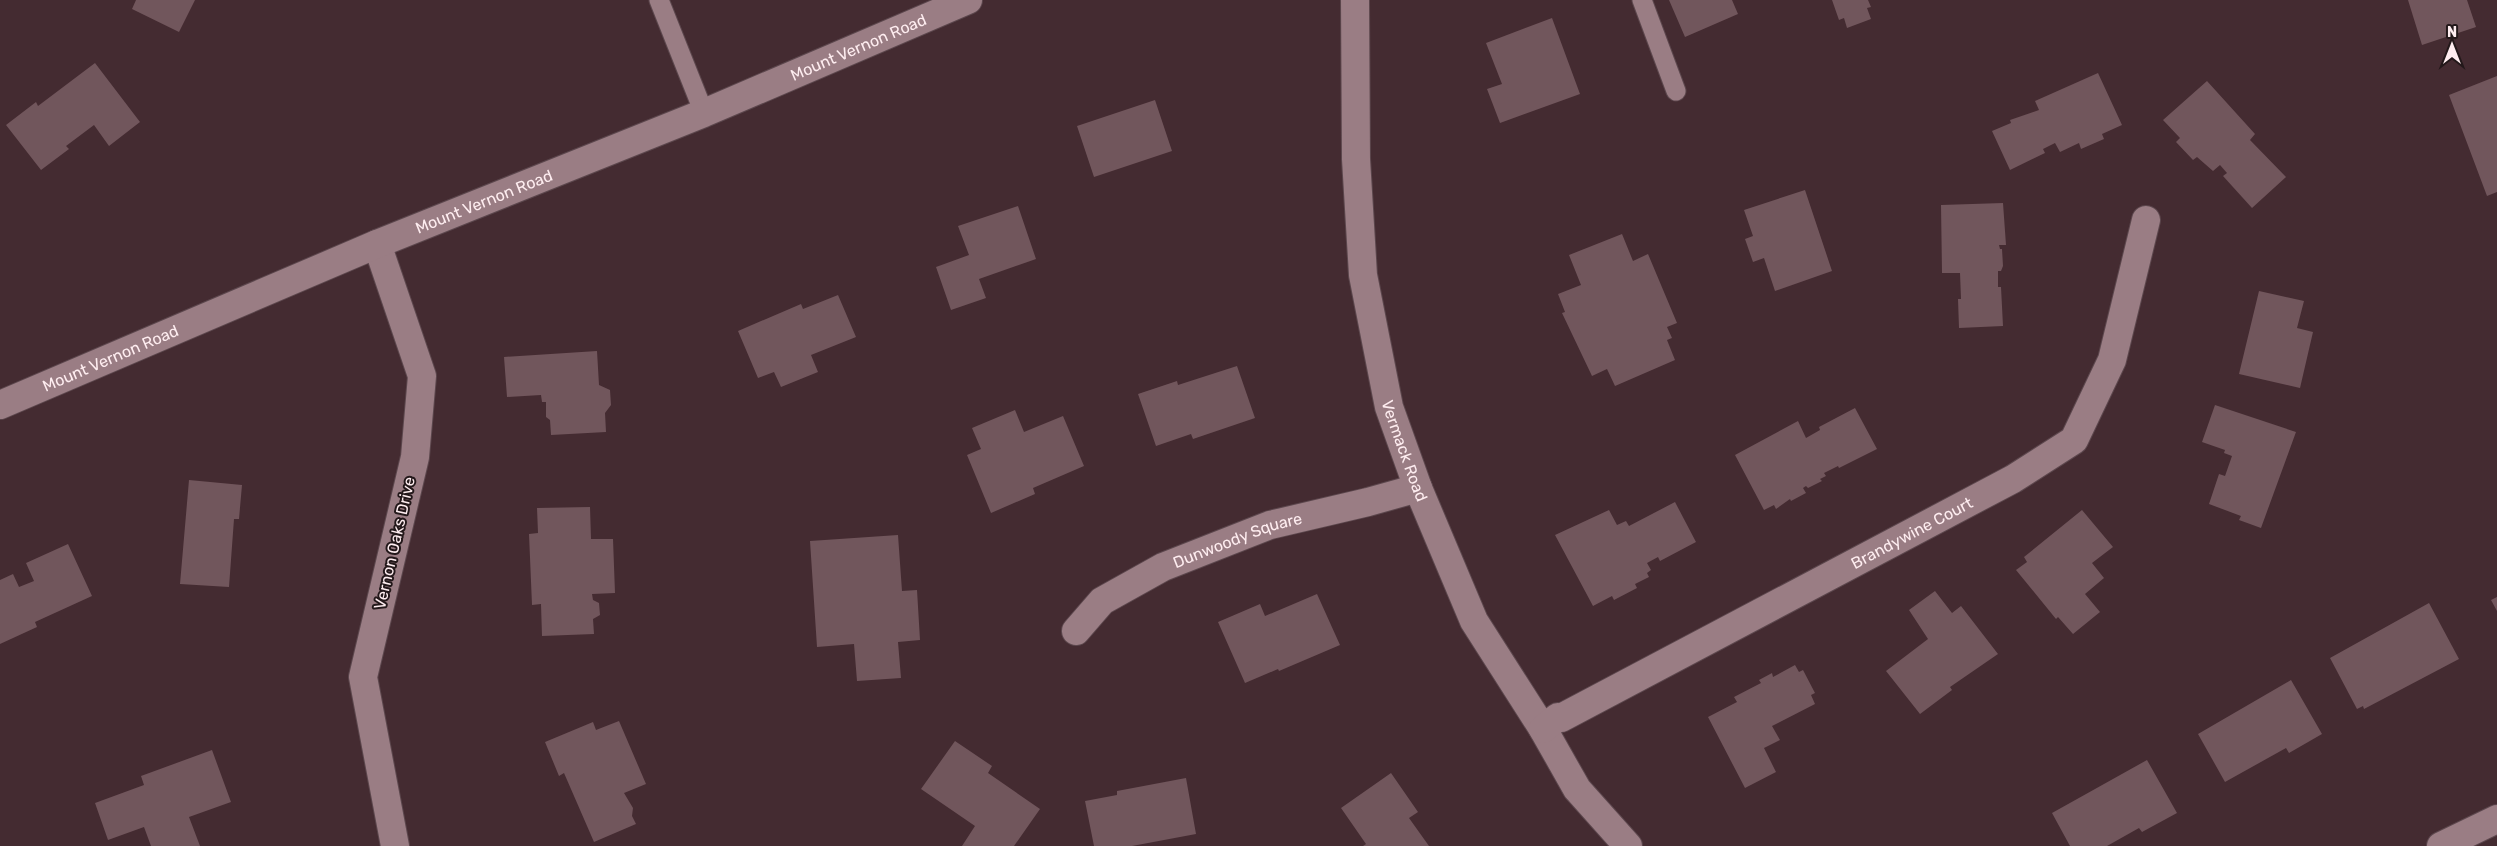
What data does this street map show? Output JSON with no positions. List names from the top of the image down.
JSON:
{
  "streets": {
    "street": [
      "Mount Vernon Road",
      "Vermack Road",
      "Brandywine Court",
      "Dunwoody Square",
      "Vernon Oaks Drive"
    ]
  },
  "crossings": [
    ["Mount Vernon Road", "Vernon Oaks Drive"],
    ["Vermack Road", "Brandywine Court"],
    ["Vermack Road", "Dunwoody Square"]
  ],
  "north": "top"
}
